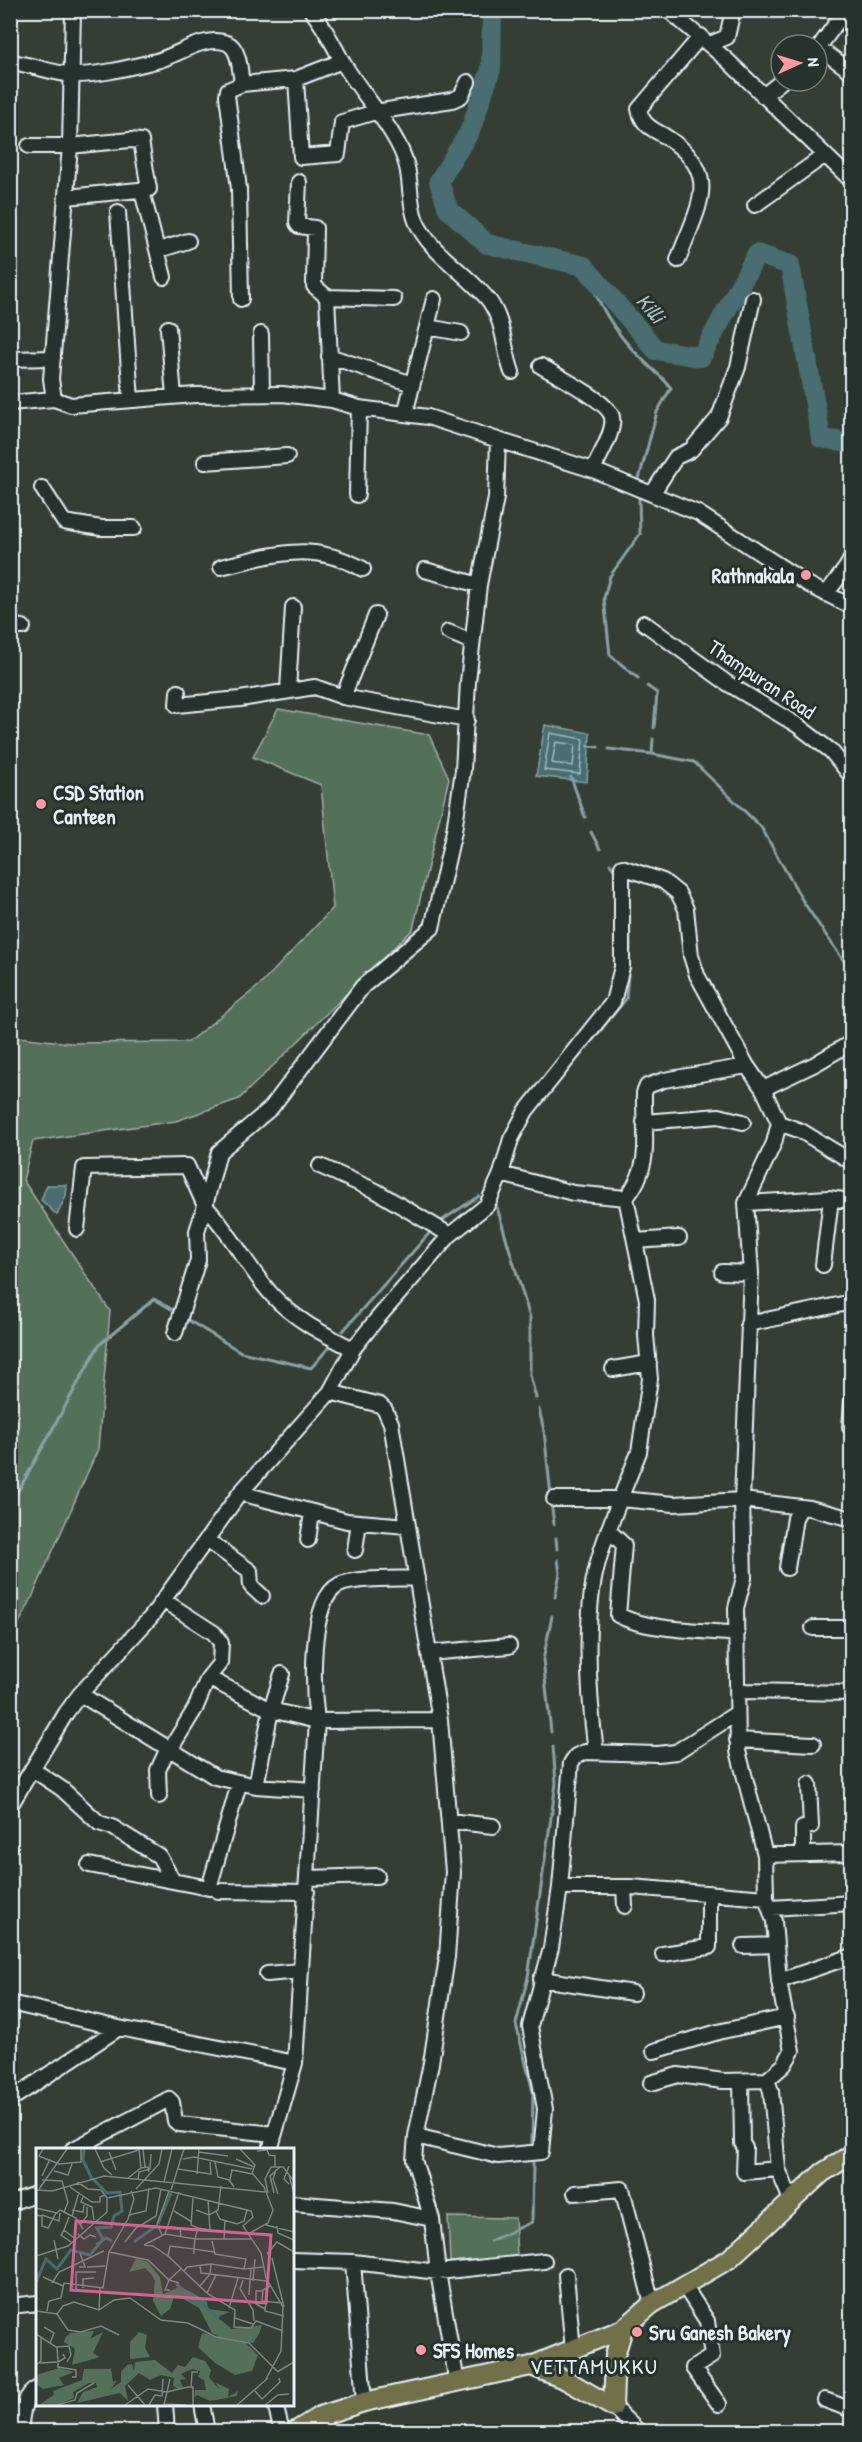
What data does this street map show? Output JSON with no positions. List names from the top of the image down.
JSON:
{
  "streets": {
    "street": ["Thampuran Road"]
  },
  "districts": ["VETTAMUKKU"],
  "water": ["Killi"],
  "places": [
    "Rathnakala",
    "CSD Station Canteen",
    "Sru Ganesh Bakery",
    "SFS Homes"
  ],
  "north": "right"
}
